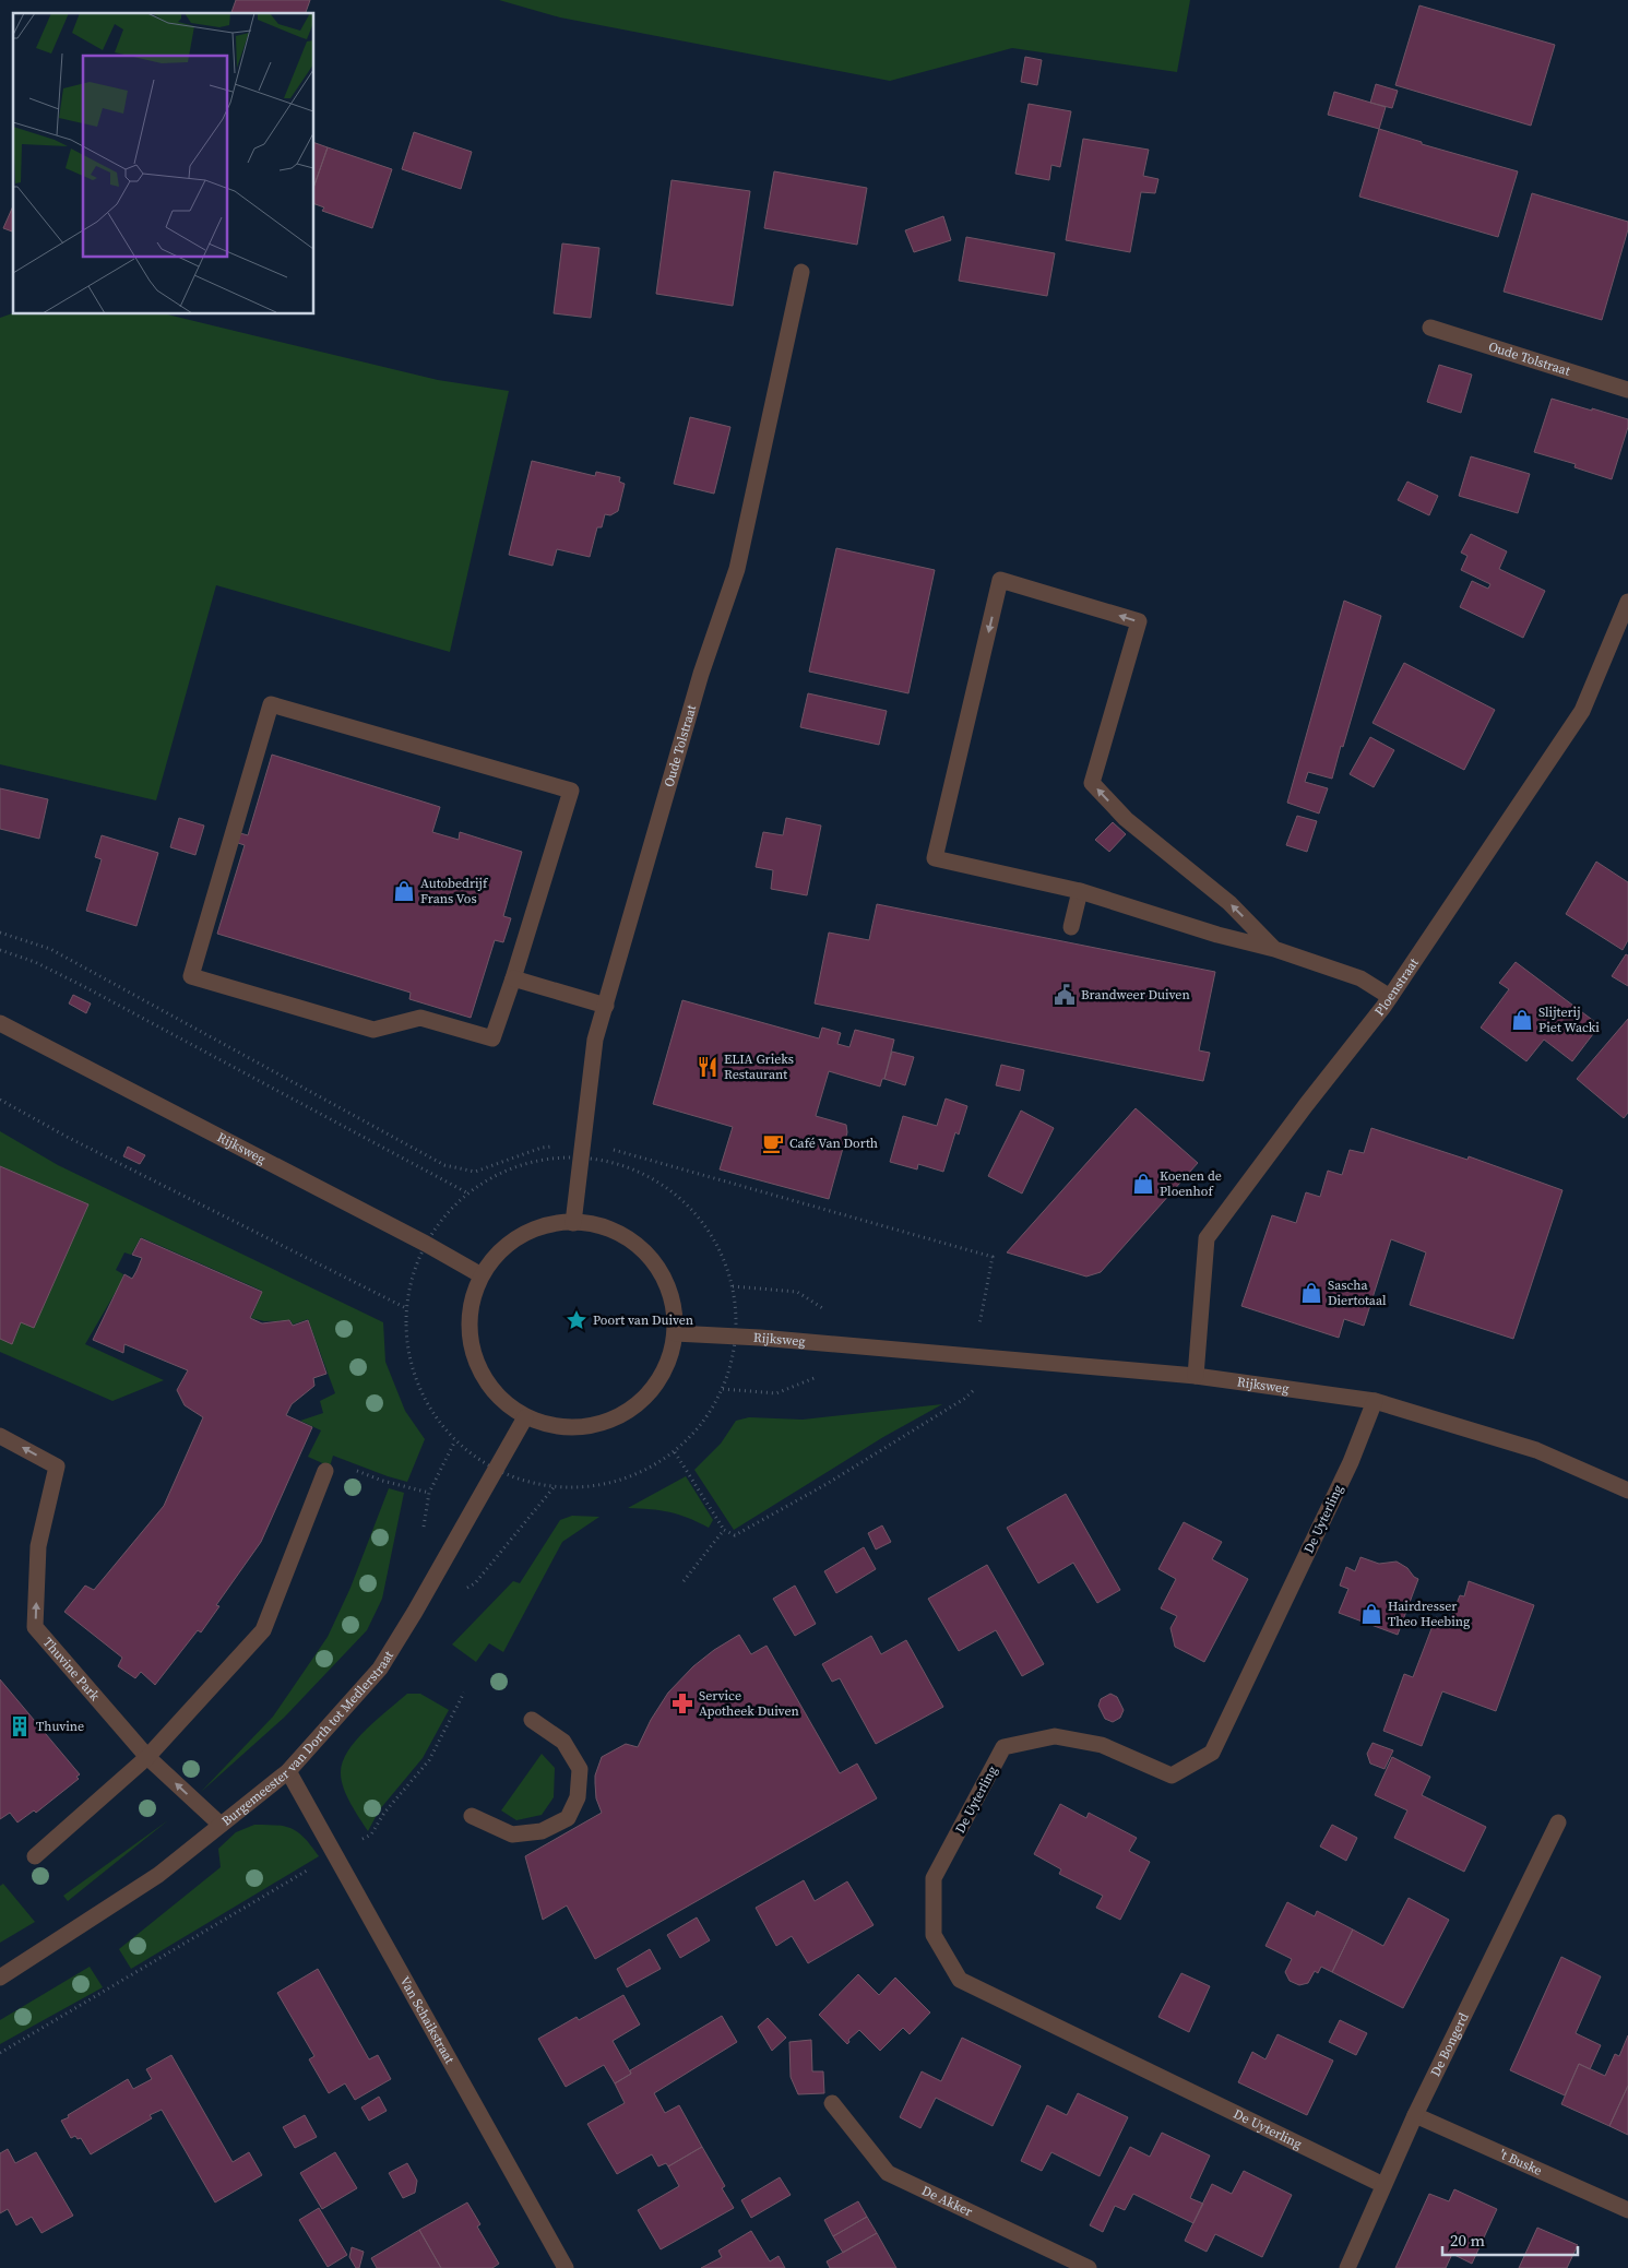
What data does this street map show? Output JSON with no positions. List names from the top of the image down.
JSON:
{
  "streets": {
    "street": [
      "Oude Tolstraat",
      "Ploenstraat",
      "Rijksweg",
      "De Uyterling",
      "Thuvine Park",
      "Burgemeester van Dorth tot Medlerstraat",
      "Van Schaikstraat",
      "De Bongerd",
      "'t Buske",
      "De Akker"
    ]
  },
  "crossings": [
    ["Ploenstraat", "Rijksweg"],
    ["Rijksweg", "De Uyterling"],
    ["De Uyterling", "De Bongerd"],
    ["Thuvine Park", "Burgemeester van Dorth tot Medlerstraat"],
    ["Burgemeester van Dorth tot Medlerstraat", "Van Schaikstraat"],
    ["De Bongerd", "'t Buske"]
  ],
  "one_way": ["Thuvine Park"],
  "places": {
    "shop": [
      "Autobedrijf Frans Vos",
      "Slijterij Piet Wacki",
      "Koenen de Ploenhof",
      "Sascha Diertotaal",
      "Hairdresser Theo Heebing"
    ],
    "public building": ["Brandweer Duiven"],
    "restaurant": ["ELIA Grieks Restaurant"],
    "cafe": ["Café Van Dorth"],
    "place": ["Poort van Duiven"],
    "pharmacy": ["Service Apotheek Duiven"],
    "building": ["Thuvine"]
  },
  "scale_bar": "20 m"
}
